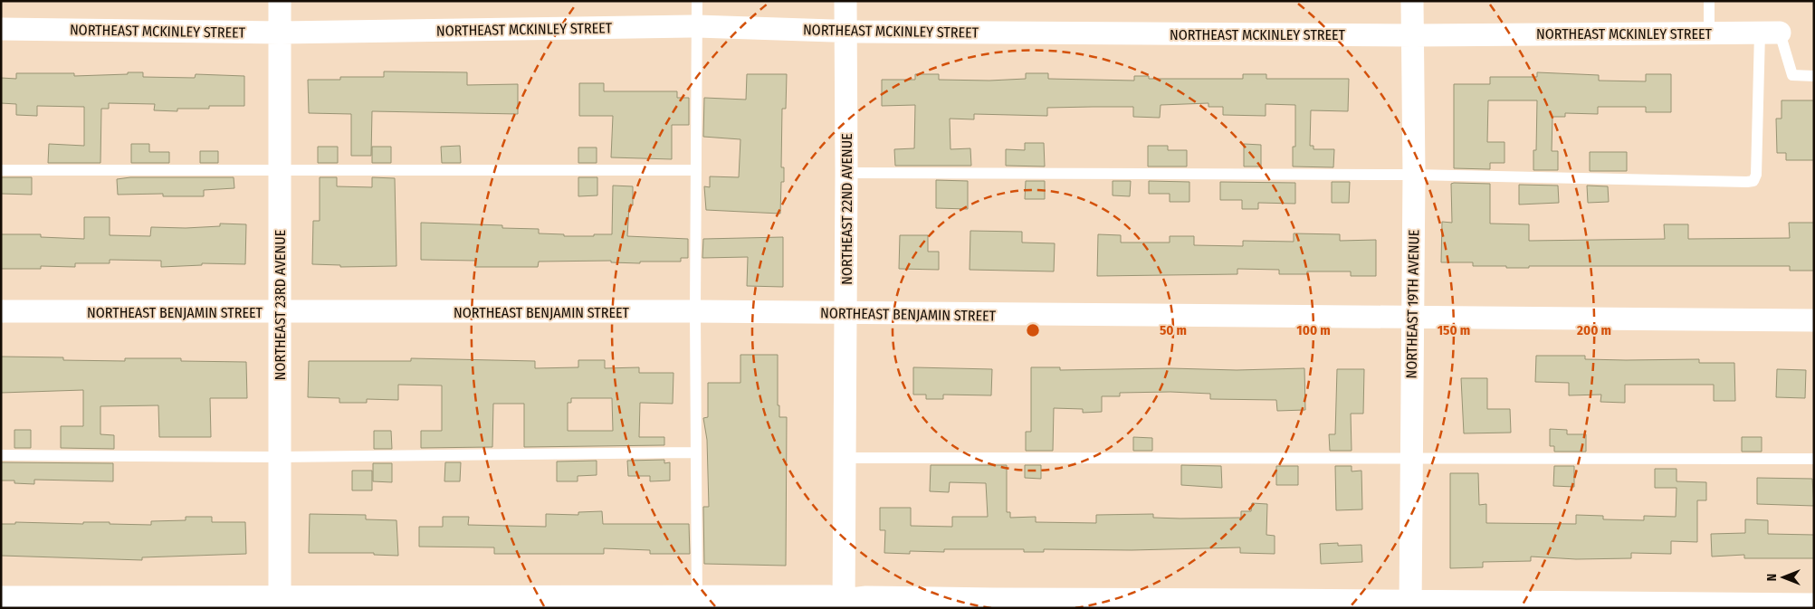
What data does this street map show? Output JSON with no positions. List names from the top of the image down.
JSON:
{
  "streets": {
    "street": [
      "NORTHEAST MCKINLEY STREET",
      "NORTHEAST 22ND AVENUE",
      "NORTHEAST 19TH AVENUE",
      "NORTHEAST 23RD AVENUE",
      "NORTHEAST BENJAMIN STREET"
    ]
  },
  "crossings": [
    ["NORTHEAST MCKINLEY STREET", "NORTHEAST 22ND AVENUE"],
    ["NORTHEAST MCKINLEY STREET", "NORTHEAST 19TH AVENUE"],
    ["NORTHEAST MCKINLEY STREET", "NORTHEAST 23RD AVENUE"],
    ["NORTHEAST 22ND AVENUE", "NORTHEAST BENJAMIN STREET"],
    ["NORTHEAST 19TH AVENUE", "NORTHEAST BENJAMIN STREET"],
    ["NORTHEAST 23RD AVENUE", "NORTHEAST BENJAMIN STREET"]
  ],
  "north": "left",
  "rings": [
    "50 m",
    "100 m",
    "150 m",
    "200 m"
  ]
}
